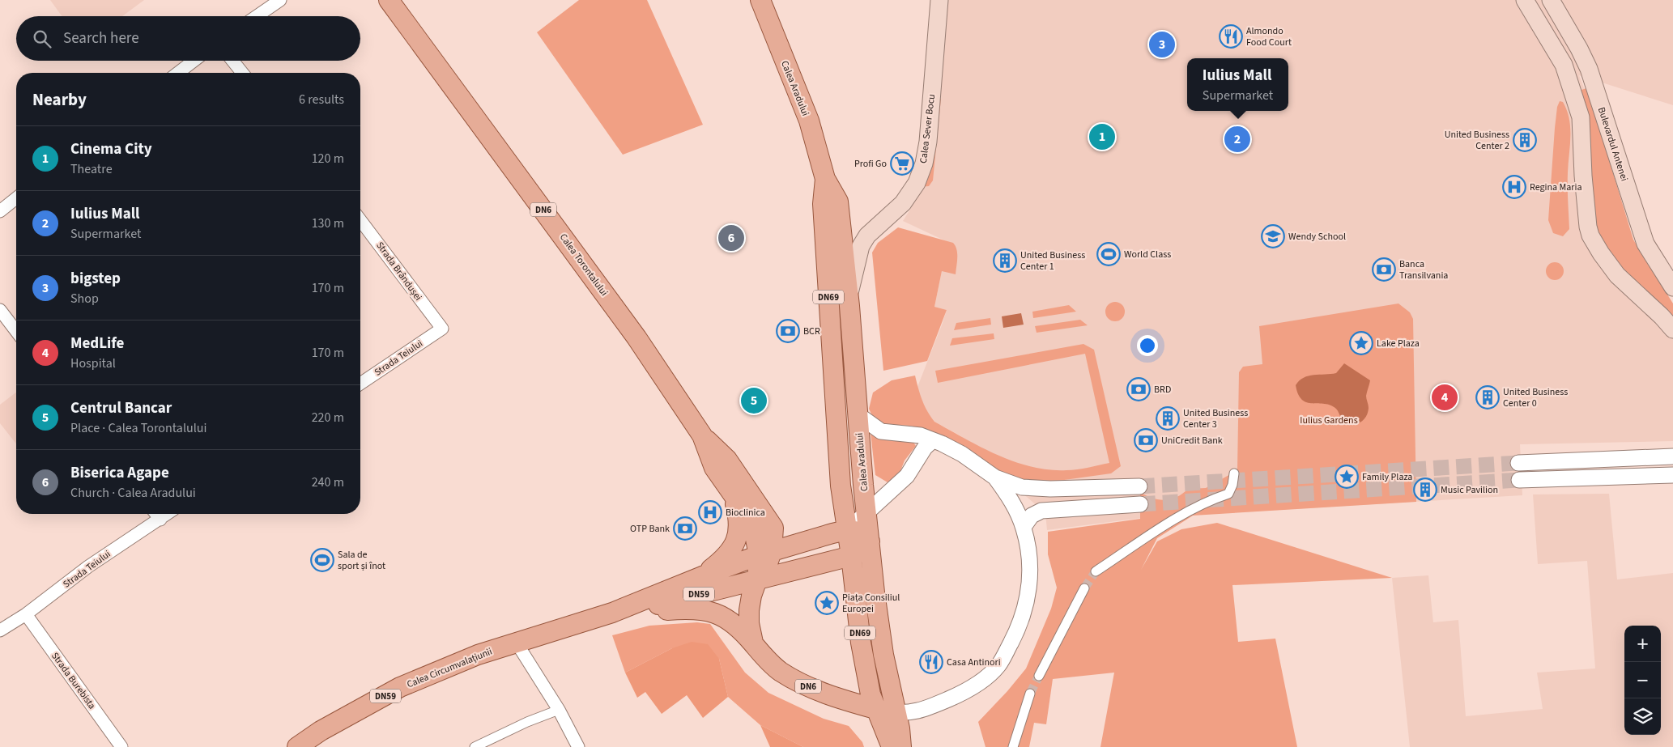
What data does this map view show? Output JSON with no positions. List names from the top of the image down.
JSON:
{
  "streets": {
    "main road": [
      "Calea Aradului",
      "Calea Sever Bocu",
      "Bulevardul Antenei",
      "DN6",
      "Calea Torontalului",
      "DN69",
      "DN59",
      "Calea Circumvalațiunii"
    ],
    "street": ["Strada Brândușei", "Strada Teiului", "Strada Burebista"]
  },
  "crossings": [
    ["Calea Aradului", "Calea Sever Bocu"],
    ["Calea Aradului", "DN6"],
    ["DN6", "Calea Torontalului"],
    ["DN6", "DN59"],
    ["DN6", "Calea Circumvalațiunii"],
    ["Calea Torontalului", "Calea Circumvalațiunii"],
    ["Strada Brândușei", "Strada Teiului"],
    ["Strada Teiului", "Strada Burebista"],
    ["DN59", "Calea Circumvalațiunii"]
  ],
  "parks": ["Iulius Gardens"],
  "places": {
    "restaurant": ["Almondo Food Court", "Casa Antinori"],
    "building": [
      "United Business Center 2",
      "United Business Center 1",
      "United Business Center 0",
      "United Business Center 3",
      "Music Pavilion"
    ],
    "supermarket": ["Profi Go"],
    "hospital": ["Regina Maria", "Bioclinica"],
    "school or university": ["Wendy School"],
    "sports": ["World Class", "Sala de sport și înot"],
    "bank": [
      "Banca Transilvania",
      "BCR",
      "BRD",
      "UniCredit Bank",
      "OTP Bank"
    ],
    "place": ["Lake Plaza", "Family Plaza", "Piața Consiliul Europei"]
  },
  "page": {
    "search": "Search here",
    "pins": [
      "3",
      "1",
      "2",
      "6",
      "4",
      "5"
    ],
    "popup": ["Iulius Mall", "Supermarket"],
    "heading": ["Nearby", "6 results"],
    "list": [
      {
        "mark": "1",
        "name": "Cinema City",
        "note": "Theatre",
        "value": "120 m"
      },
      {
        "mark": "2",
        "name": "Iulius Mall",
        "note": "Supermarket",
        "value": "130 m"
      },
      {
        "mark": "3",
        "name": "bigstep",
        "note": "Shop",
        "value": "170 m"
      },
      {
        "mark": "4",
        "name": "MedLife",
        "note": "Hospital",
        "value": "170 m"
      },
      {
        "mark": "5",
        "name": "Centrul Bancar",
        "note": "Place · Calea Torontalului",
        "value": "220 m"
      },
      {
        "mark": "6",
        "name": "Biserica Agape",
        "note": "Church · Calea Aradului",
        "value": "240 m"
      }
    ],
    "map_buttons": ["+", "−"]
  }
}
